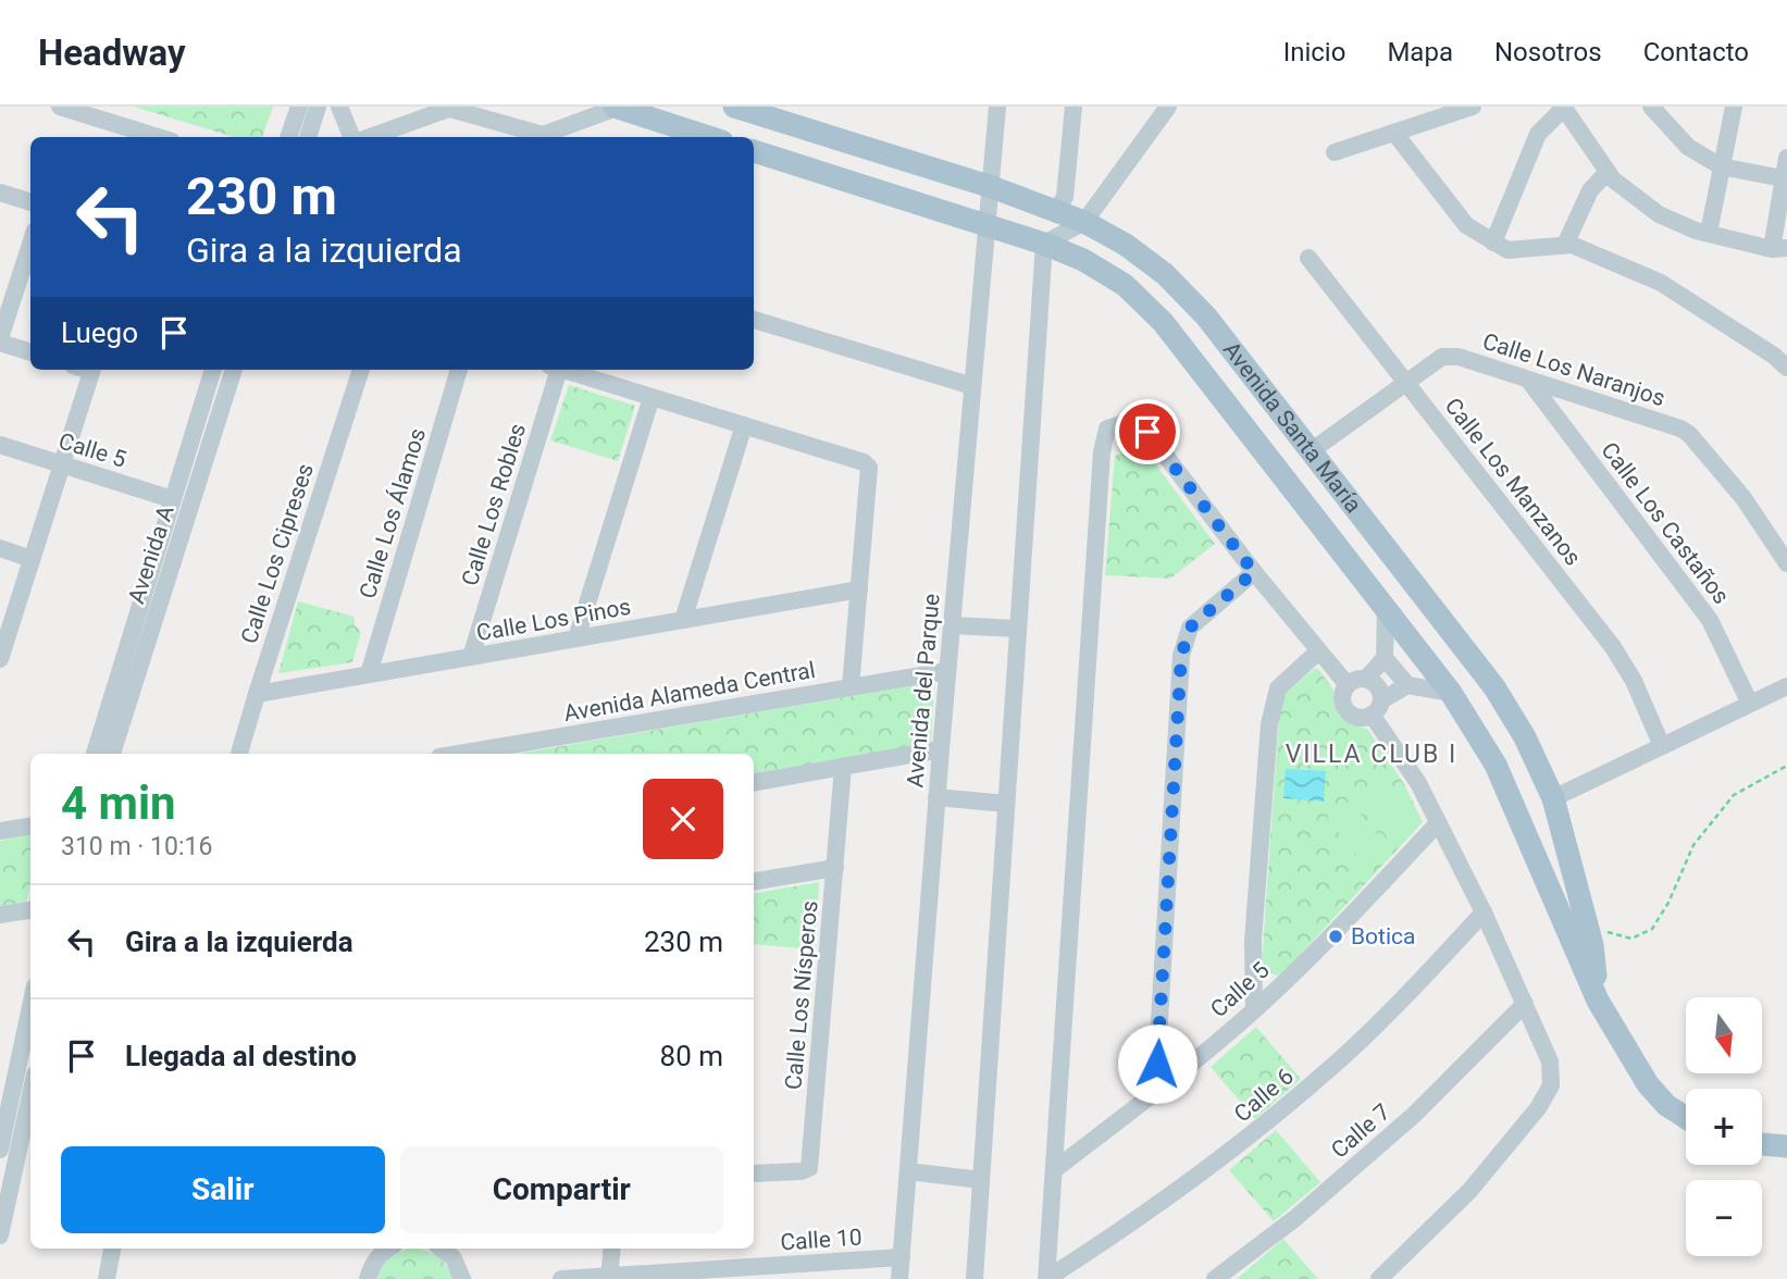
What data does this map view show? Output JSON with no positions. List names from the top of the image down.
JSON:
{
  "streets": {
    "main road": ["Avenida Santa María"],
    "street": [
      "Calle Los Naranjos",
      "Calle 5",
      "Calle Los Manzanos",
      "Calle Los Robles",
      "Calle Los Álamos",
      "Calle Los Castaños",
      "Calle Los Cipreses",
      "Avenida A",
      "Calle Los Pinos",
      "Avenida del Parque",
      "Avenida Alameda Central",
      "Calle Los Nísperos",
      "Calle 6",
      "Calle 7",
      "Calle 10"
    ]
  },
  "crossings": [
    ["Calle Los Naranjos", "Avenida Santa María"],
    ["Calle Los Naranjos", "Calle Los Manzanos"],
    ["Calle Los Naranjos", "Calle Los Castaños"],
    ["Avenida Santa María", "Avenida del Parque"],
    ["Calle 5", "Avenida A"],
    ["Calle Los Robles", "Calle Los Pinos"],
    ["Calle Los Álamos", "Calle Los Pinos"],
    ["Calle Los Cipreses", "Calle Los Pinos"],
    ["Avenida del Parque", "Avenida Alameda Central"],
    ["Avenida del Parque", "Calle 10"]
  ],
  "districts": ["VILLA CLUB I"],
  "places": ["Botica"],
  "north": "bottom",
  "page": {
    "header": "Headway",
    "nav": [
      "Inicio",
      "Mapa",
      "Nosotros",
      "Contacto"
    ],
    "turn": ["230 m", "Gira a la izquierda"],
    "then": "Luego",
    "heading": ["4 min", "310 m · 10:16"],
    "list": [
      {
        "name": "Gira a la izquierda",
        "value": "230 m"
      },
      {
        "name": "Llegada al destino",
        "value": "80 m"
      }
    ],
    "map_buttons": ["+", "−"],
    "buttons": ["Salir", "Compartir"]
  }
}
